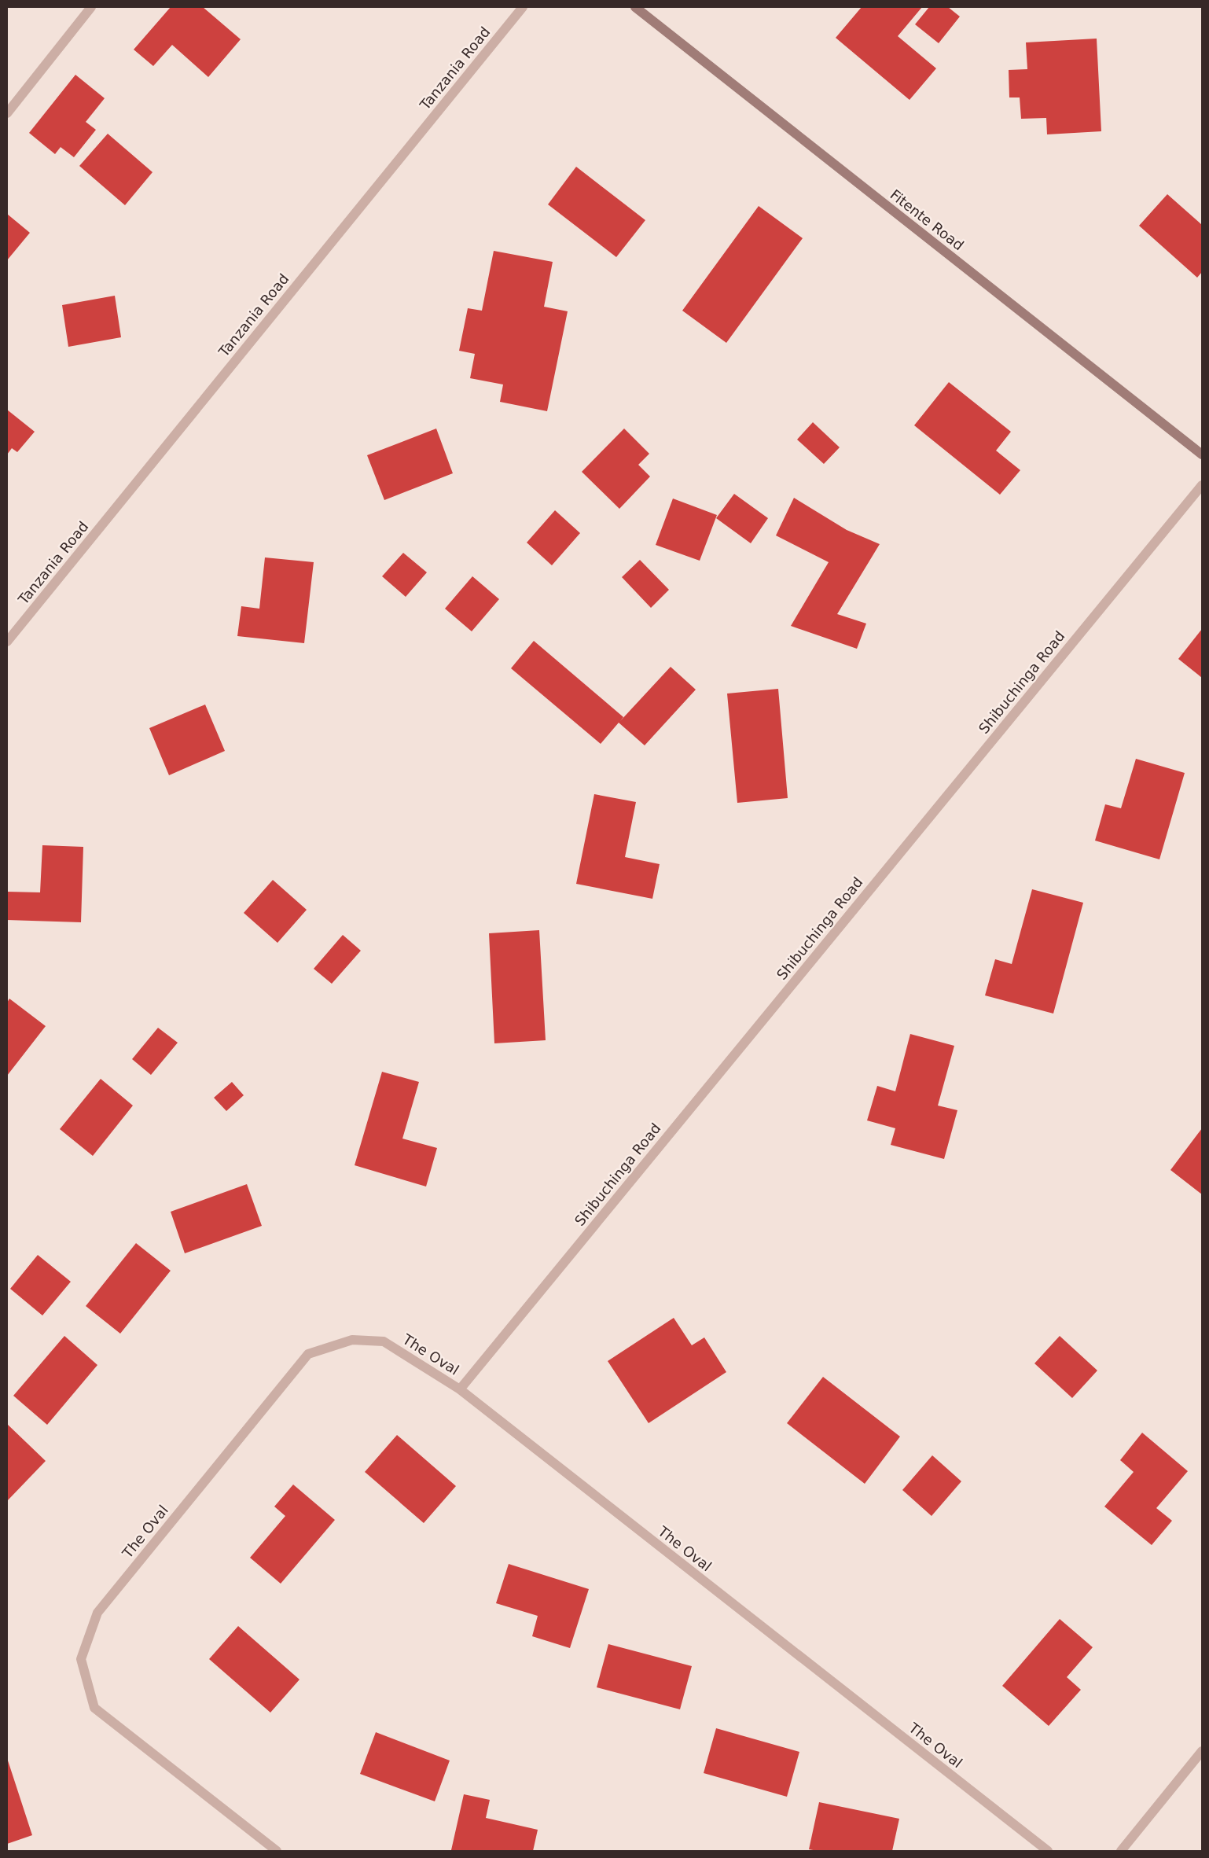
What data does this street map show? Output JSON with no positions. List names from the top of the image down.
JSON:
{
  "streets": {
    "main road": ["Fitente Road"],
    "street": ["Tanzania Road", "Shibuchinga Road", "The Oval"]
  },
  "crossings": [
    ["Shibuchinga Road", "The Oval"]
  ]
}
